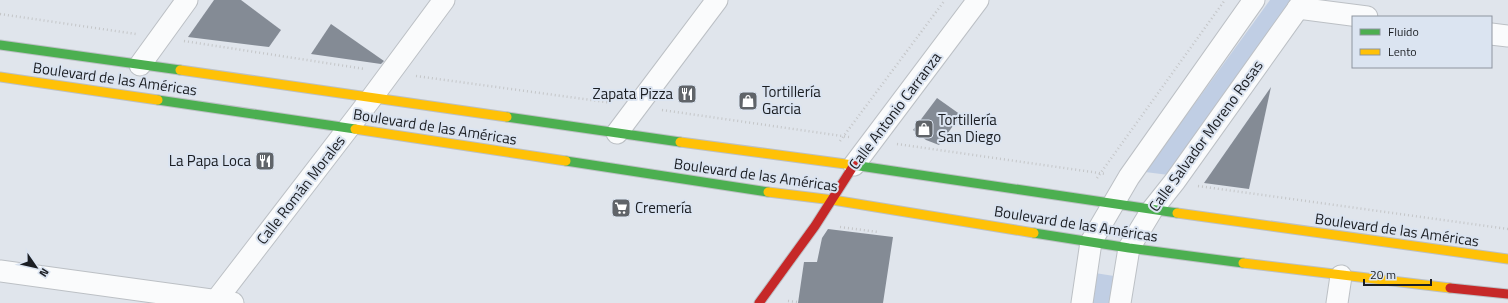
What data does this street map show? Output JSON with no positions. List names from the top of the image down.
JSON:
{
  "streets": {
    "main road": ["Boulevard de las Américas", "Calle Antonio Carranza"],
    "street": ["Calle Salvador Moreno Rosas", "Calle Román Morales"]
  },
  "crossings": [
    ["Boulevard de las Américas", "Calle Antonio Carranza"],
    ["Boulevard de las Américas", "Calle Salvador Moreno Rosas"],
    ["Boulevard de las Américas", "Calle Román Morales"]
  ],
  "places": {
    "restaurant": ["Zapata Pizza", "La Papa Loca"],
    "shop": ["Tortillería Garcia", "Tortillería San Diego"],
    "supermarket": ["Cremería"]
  },
  "legend": ["Fluido", "Lento"],
  "scale_bar": "20 m",
  "north": "bottom right"
}
